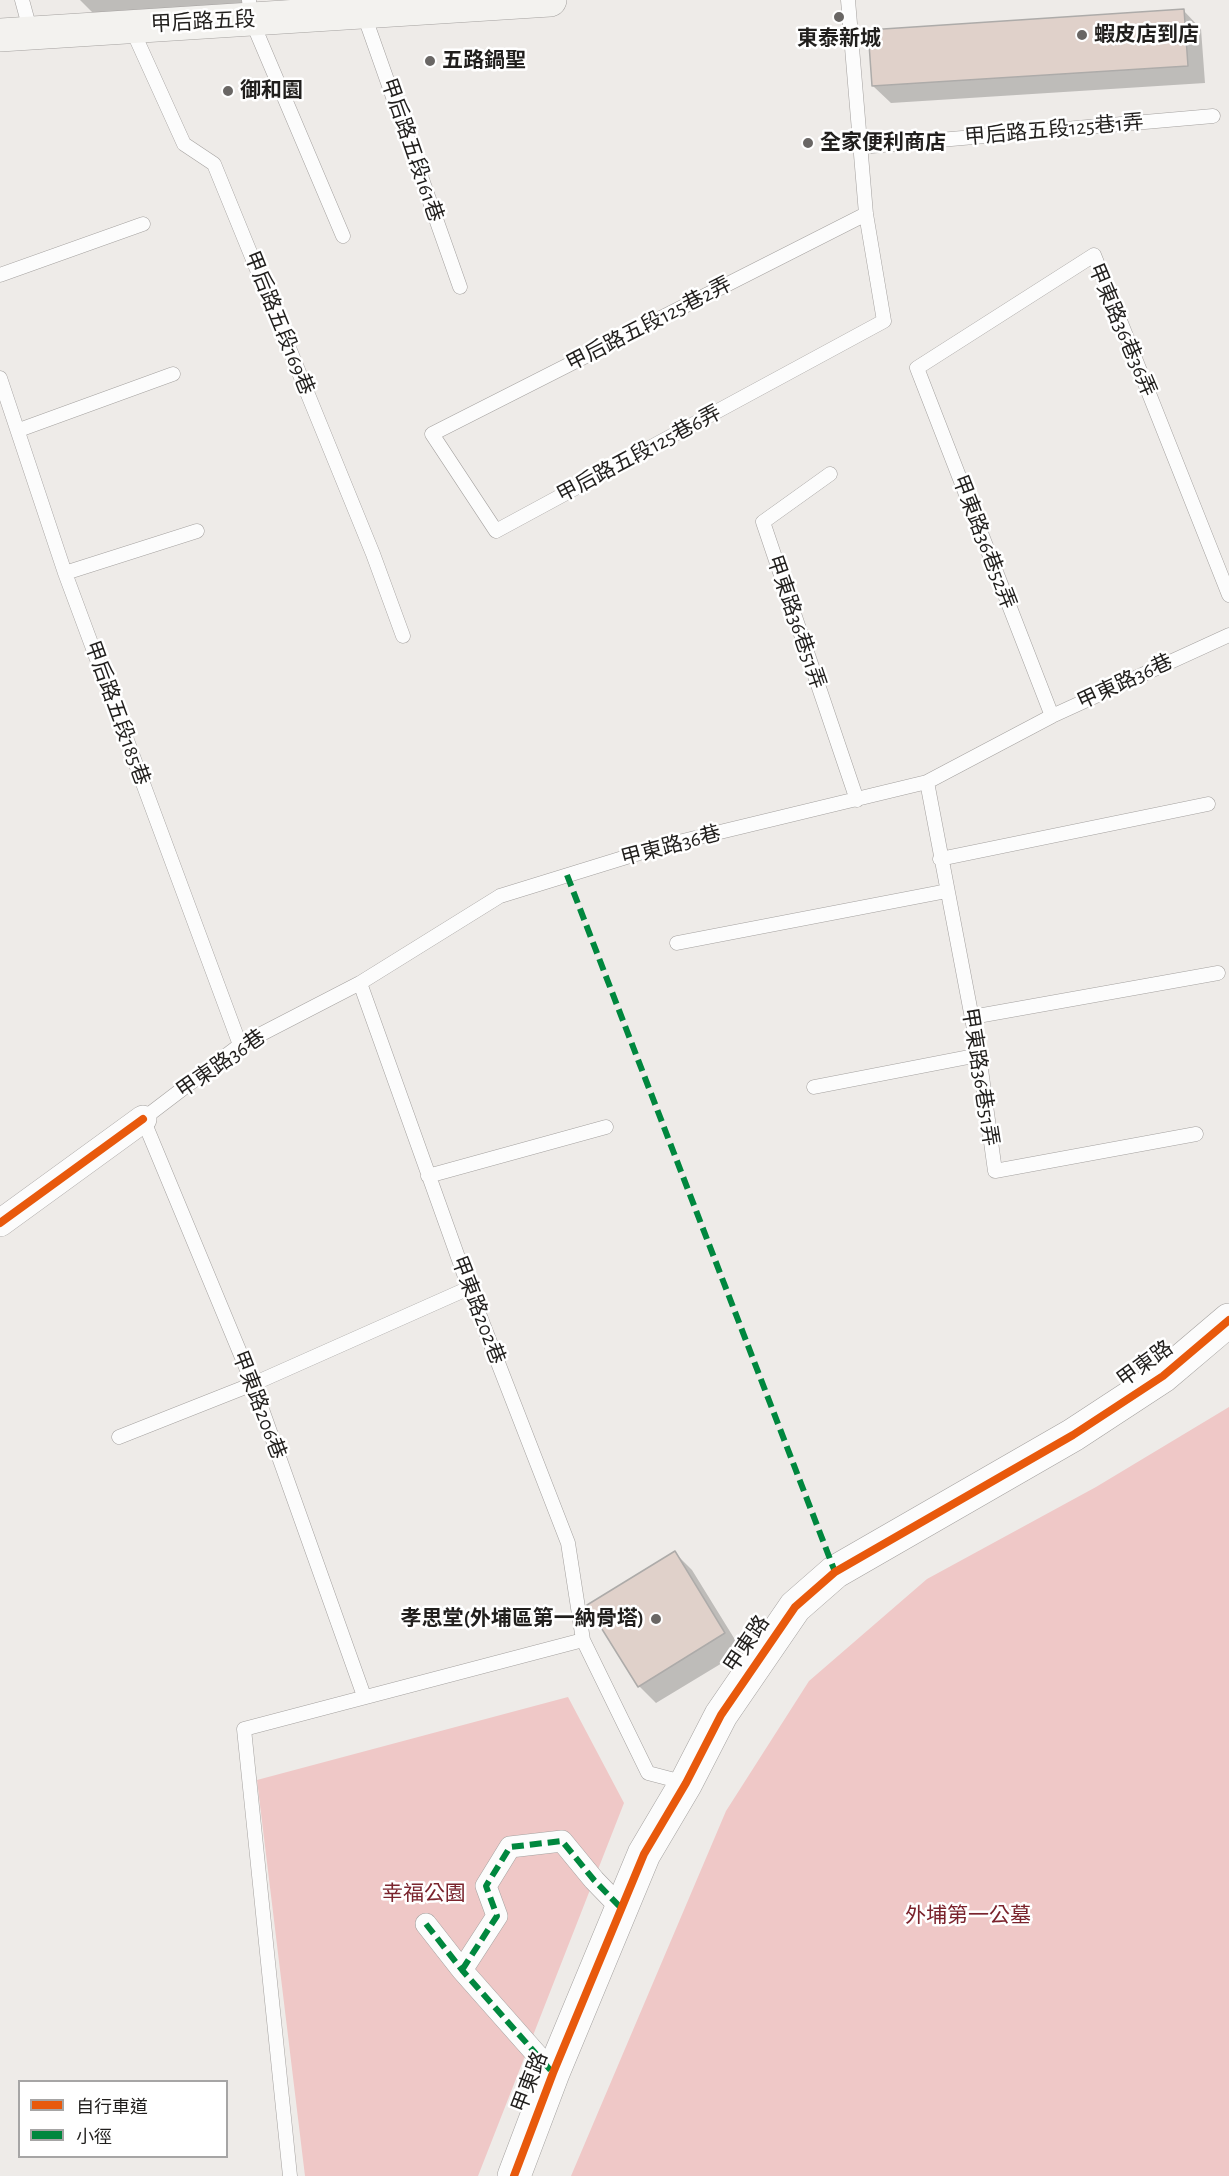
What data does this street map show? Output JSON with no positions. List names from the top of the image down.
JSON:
{
  "streets": {
    "main road": ["甲后路五段"],
    "street": ["甲東路"],
    "lane": [
      "甲后路五段125巷1弄",
      "甲后路五段161巷",
      "甲后路五段169巷",
      "甲后路五段125巷2弄",
      "甲東路36巷36弄",
      "甲后路五段125巷6弄",
      "甲東路36巷52弄",
      "甲東路36巷51弄",
      "甲東路36巷",
      "甲后路五段185巷",
      "甲東路202巷",
      "甲東路206巷"
    ]
  },
  "crossings": [
    ["甲后路五段", "甲后路五段161巷"],
    ["甲后路五段", "甲后路五段169巷"],
    ["甲后路五段125巷2弄", "甲后路五段125巷6弄"],
    ["甲東路36巷36弄", "甲東路36巷52弄"],
    ["甲東路36巷52弄", "甲東路36巷"],
    ["甲東路36巷51弄", "甲東路36巷"],
    ["甲東路36巷", "甲后路五段185巷"],
    ["甲東路36巷", "甲東路202巷"],
    ["甲東路36巷", "甲東路206巷"],
    ["甲東路202巷", "甲東路"]
  ],
  "parks": ["幸福公園", "外埔第一公墓"],
  "places": [
    "東泰新城",
    "蝦皮店到店",
    "五路鍋聖",
    "御和園",
    "全家便利商店",
    "孝思堂(外埔區第一納骨塔)"
  ],
  "legend": ["自行車道", "小徑"]
}
